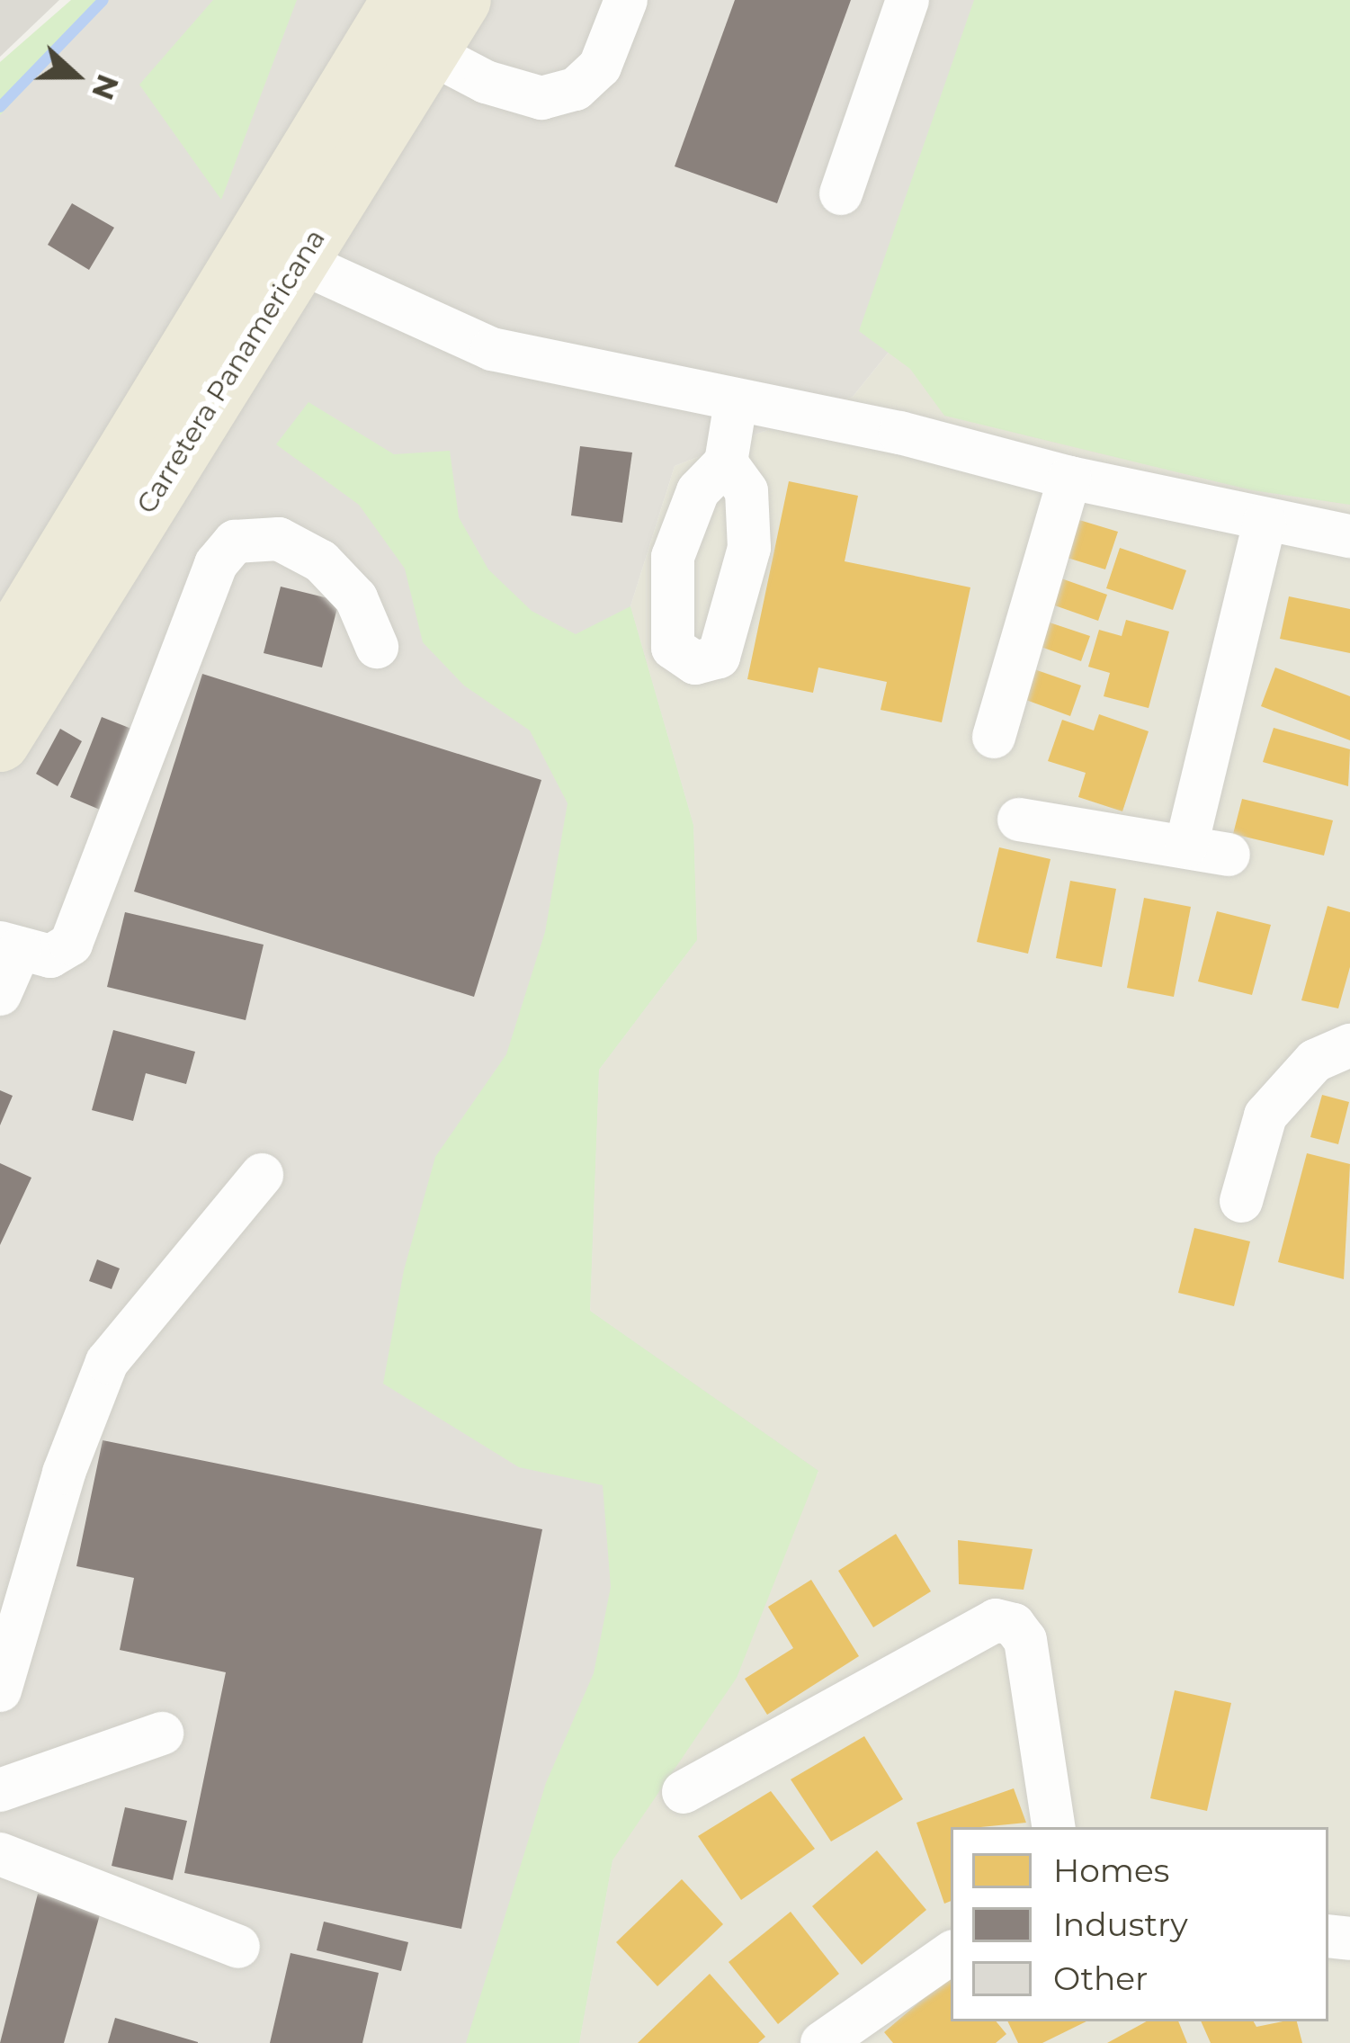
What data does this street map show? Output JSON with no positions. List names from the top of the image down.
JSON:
{
  "streets": {
    "highway": ["Carretera Panamericana"]
  },
  "legend": ["Homes", "Industry", "Other"],
  "north": "right"
}
